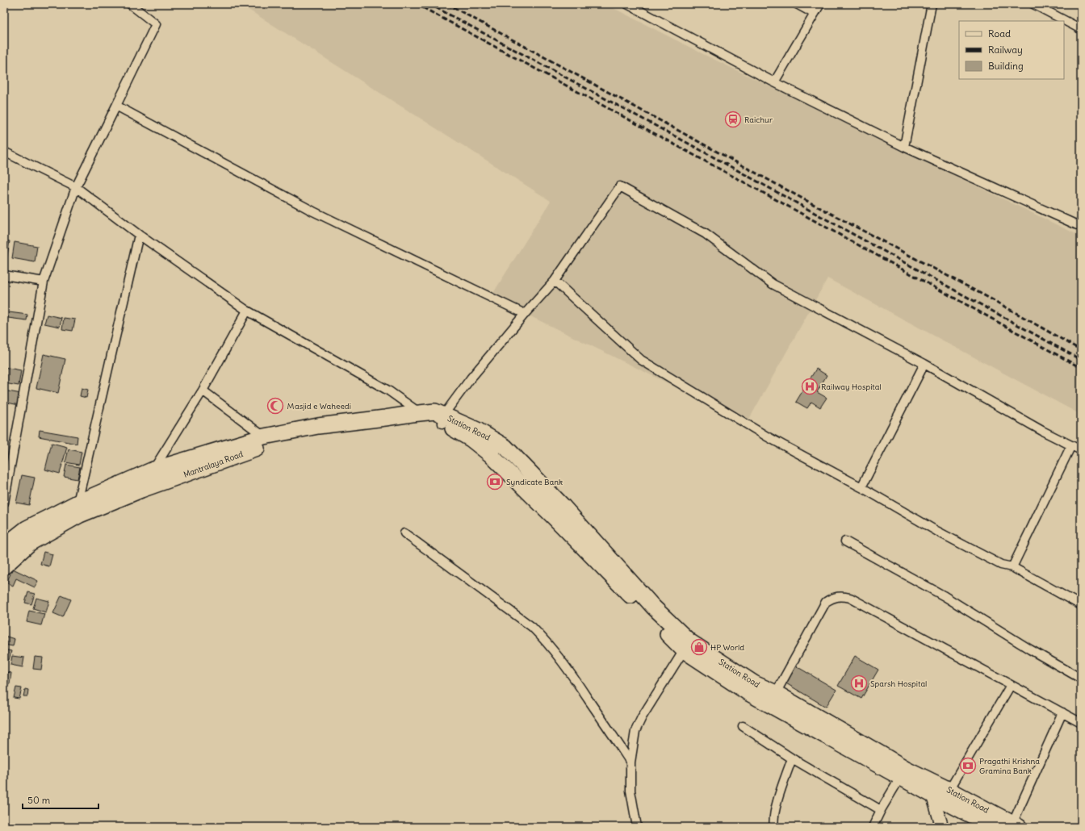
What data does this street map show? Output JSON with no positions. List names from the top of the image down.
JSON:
{
  "streets": {
    "highway": ["Station Road", "Mantralaya Road"]
  },
  "crossings": [
    ["Station Road", "Mantralaya Road"]
  ],
  "places": {
    "station": ["Raichur"],
    "hospital": ["Railway Hospital", "Sparsh Hospital"],
    "mosque": ["Ｍasjid e Waheedi"],
    "bank": ["Syndicate Bank", "Pragathi Krishna Gramina Bank"],
    "shop": ["HP World"]
  },
  "legend": ["Road", "Railway", "Building"],
  "scale_bar": "50 m"
}
